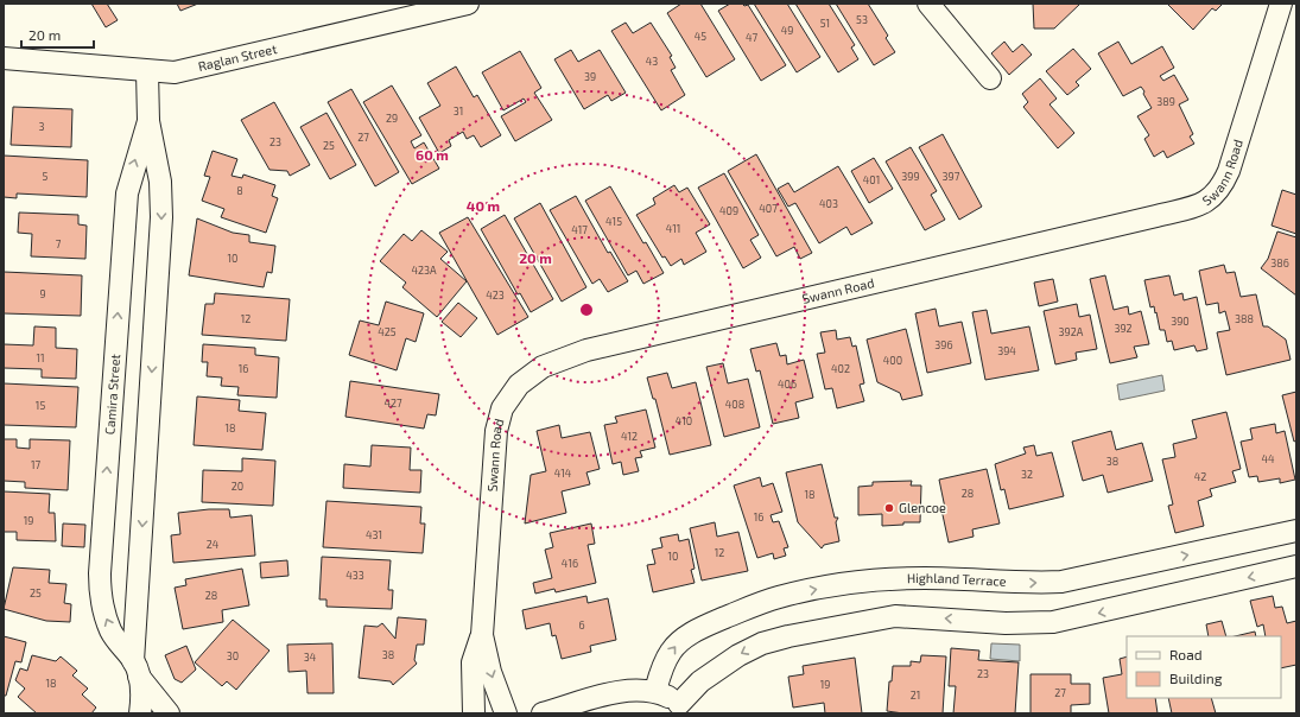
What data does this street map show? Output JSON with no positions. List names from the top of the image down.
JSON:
{
  "streets": {
    "street": [
      "Raglan Street",
      "Swann Road",
      "Camira Street",
      "Highland Terrace"
    ]
  },
  "crossings": [
    ["Raglan Street", "Camira Street"]
  ],
  "places": ["Glencoe"],
  "house_numbers": [
    "53",
    "51",
    "49",
    "45",
    "47",
    "43",
    "39",
    "389",
    "31",
    "29",
    "3",
    "27",
    "23",
    "25",
    "5",
    "399",
    "397",
    "401",
    "8",
    "403",
    "407",
    "409",
    "415",
    "411",
    "417",
    "7",
    "10",
    "386",
    "423A",
    "9",
    "423",
    "12",
    "388",
    "390",
    "392",
    "425",
    "392A",
    "396",
    "394",
    "11",
    "400",
    "16",
    "402",
    "406",
    "427",
    "408",
    "15",
    "410",
    "18",
    "412",
    "44",
    "38",
    "17",
    "414",
    "32",
    "42",
    "20",
    "28",
    "18",
    "16",
    "19",
    "431",
    "24",
    "12",
    "10",
    "416",
    "433",
    "25",
    "28",
    "6",
    "38",
    "30",
    "34",
    "23",
    "18",
    "19",
    "27",
    "21"
  ],
  "legend": ["Road", "Building"],
  "scale_bar": "20 m",
  "rings": ["60 m", "40 m", "20 m"]
}
